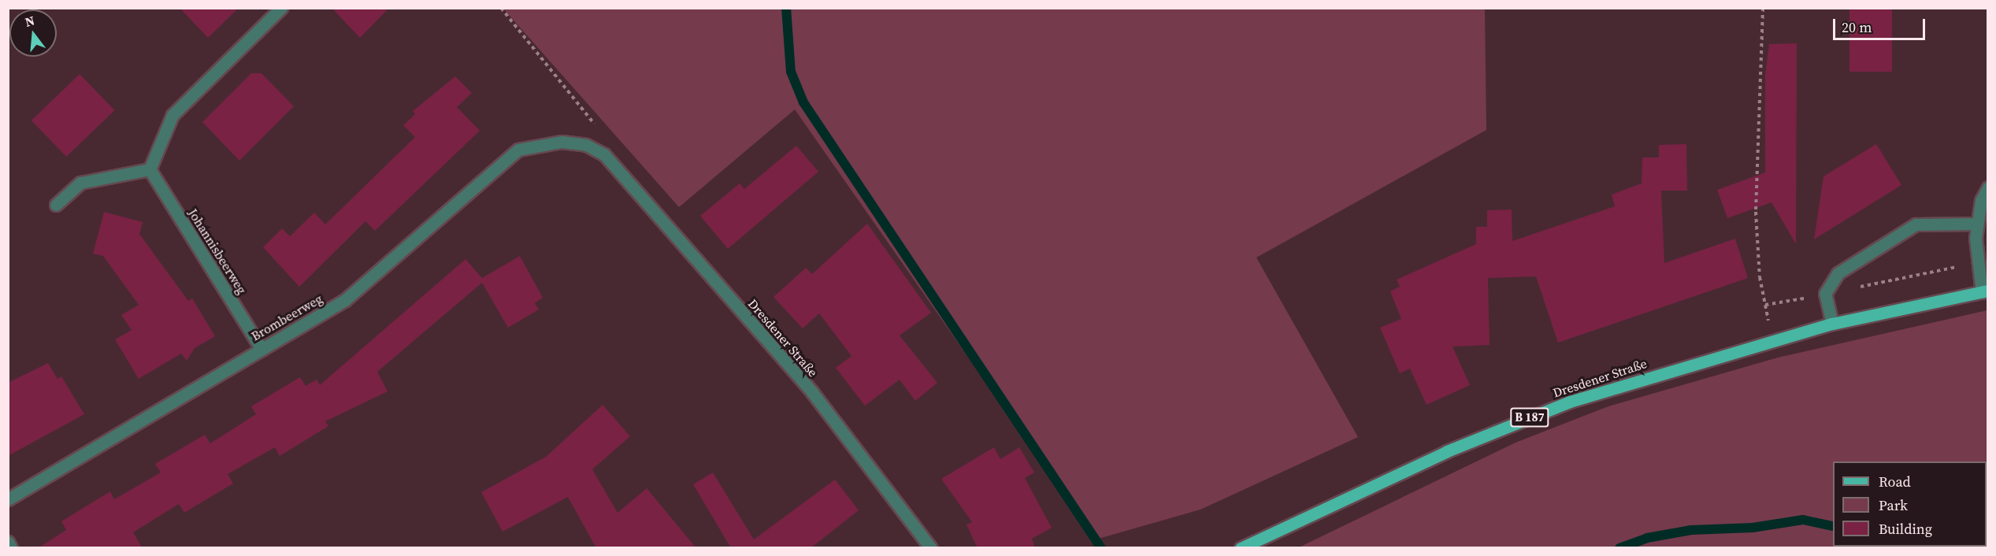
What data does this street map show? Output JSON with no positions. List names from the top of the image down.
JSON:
{
  "streets": {
    "main road": ["Dresdener Straße", "B 187"],
    "street": ["Johannisbeerweg", "Brombeerweg"]
  },
  "crossings": [
    ["Johannisbeerweg", "Brombeerweg"],
    ["Brombeerweg", "Dresdener Straße"]
  ],
  "legend": ["Road", "Park", "Building"],
  "scale_bar": "20 m",
  "north": "top"
}
